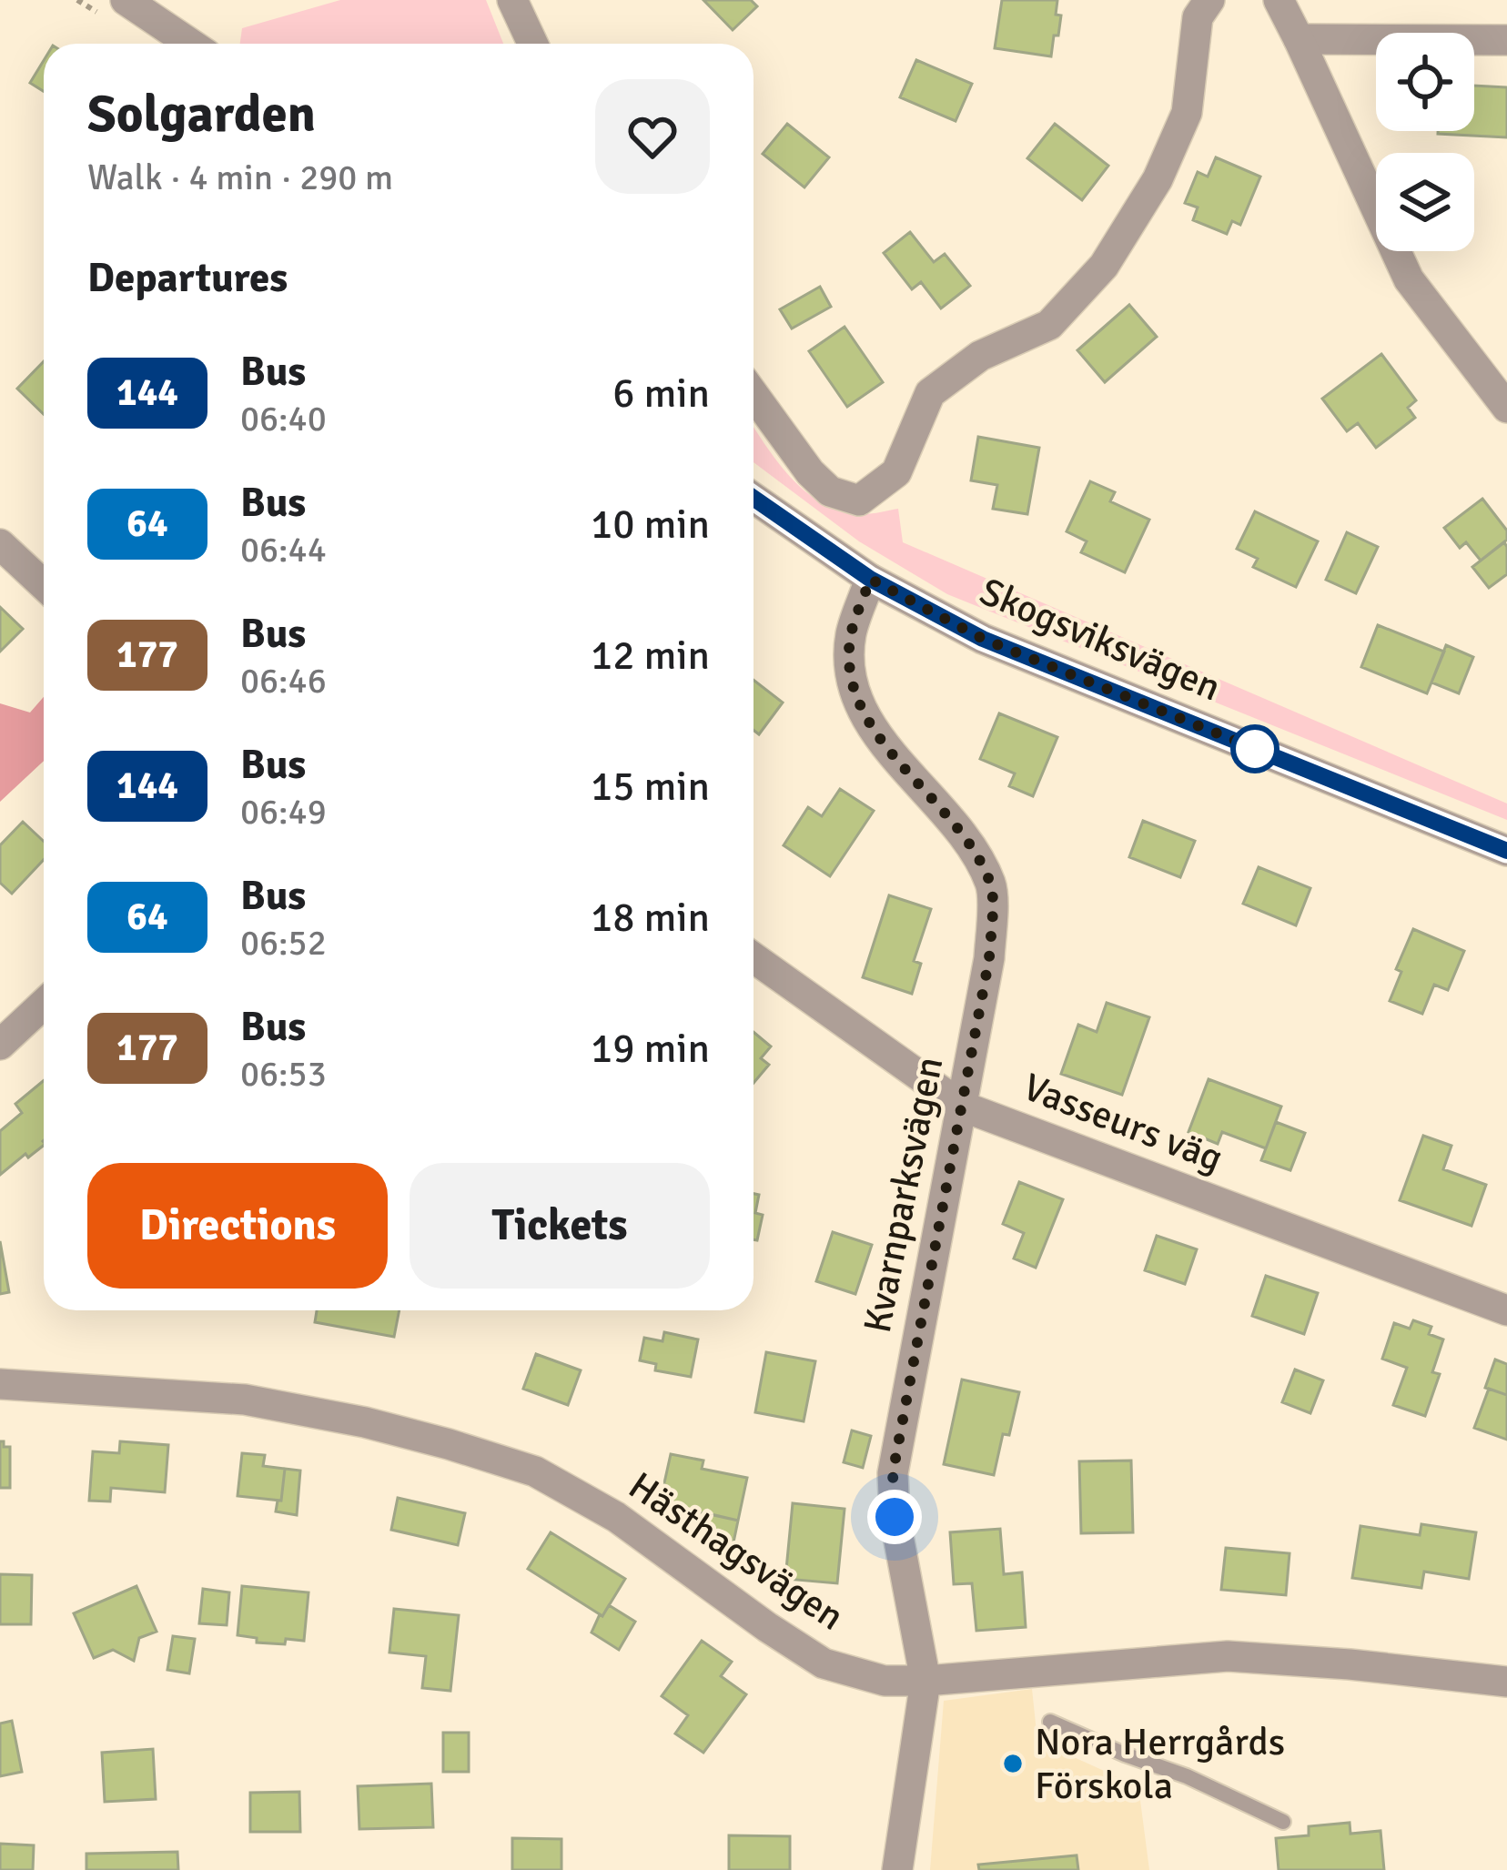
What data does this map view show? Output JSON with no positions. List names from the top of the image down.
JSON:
{
  "streets": {
    "street": [
      "Skogsviksvägen",
      "Vasseurs väg",
      "Kvarnparksvägen",
      "Hästhagsvägen"
    ]
  },
  "crossings": [
    ["Skogsviksvägen", "Kvarnparksvägen"],
    ["Vasseurs väg", "Kvarnparksvägen"],
    ["Kvarnparksvägen", "Hästhagsvägen"]
  ],
  "places": ["Nora Herrgårds Förskola"],
  "lines": ["bus line 144"],
  "page": {
    "heading": [
      ["Solgarden", "Walk · 4 min · 290 m"],
      "Departures"
    ],
    "list": [
      {
        "mark": "144",
        "name": "Bus",
        "note": "06:40",
        "value": "6 min"
      },
      {
        "mark": "64",
        "name": "Bus",
        "note": "06:44",
        "value": "10 min"
      },
      {
        "mark": "177",
        "name": "Bus",
        "note": "06:46",
        "value": "12 min"
      },
      {
        "mark": "144",
        "name": "Bus",
        "note": "06:49",
        "value": "15 min"
      },
      {
        "mark": "64",
        "name": "Bus",
        "note": "06:52",
        "value": "18 min"
      },
      {
        "mark": "177",
        "name": "Bus",
        "note": "06:53",
        "value": "19 min"
      }
    ],
    "buttons": ["Directions", "Tickets"]
  }
}
